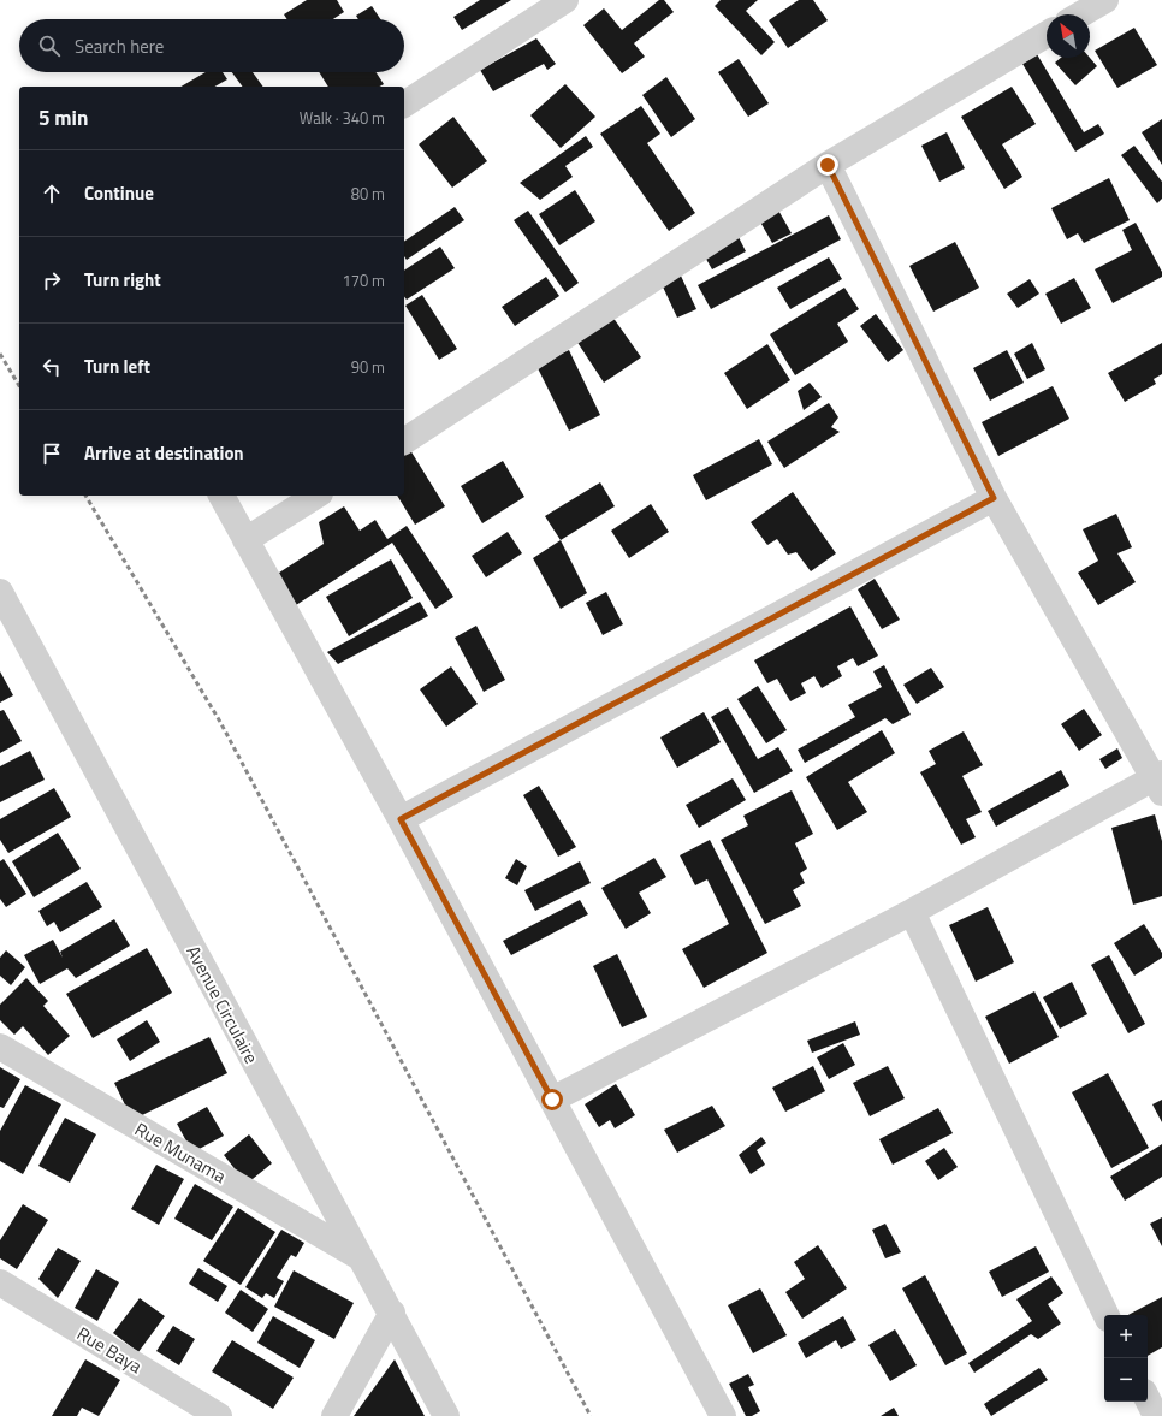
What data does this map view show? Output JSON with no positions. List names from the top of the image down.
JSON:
{
  "streets": {
    "street": ["Avenue Circulaire", "Rue Munama", "Rue Baya"]
  },
  "crossings": [
    ["Avenue Circulaire", "Rue Munama"]
  ],
  "north": "top left",
  "page": {
    "search": "Search here",
    "heading": ["5 min", "Walk · 340 m"],
    "list": [
      ["Continue", "80 m"],
      ["Turn right", "170 m"],
      ["Turn left", "90 m"],
      "Arrive at destination"
    ],
    "map_buttons": ["+", "−"]
  }
}
